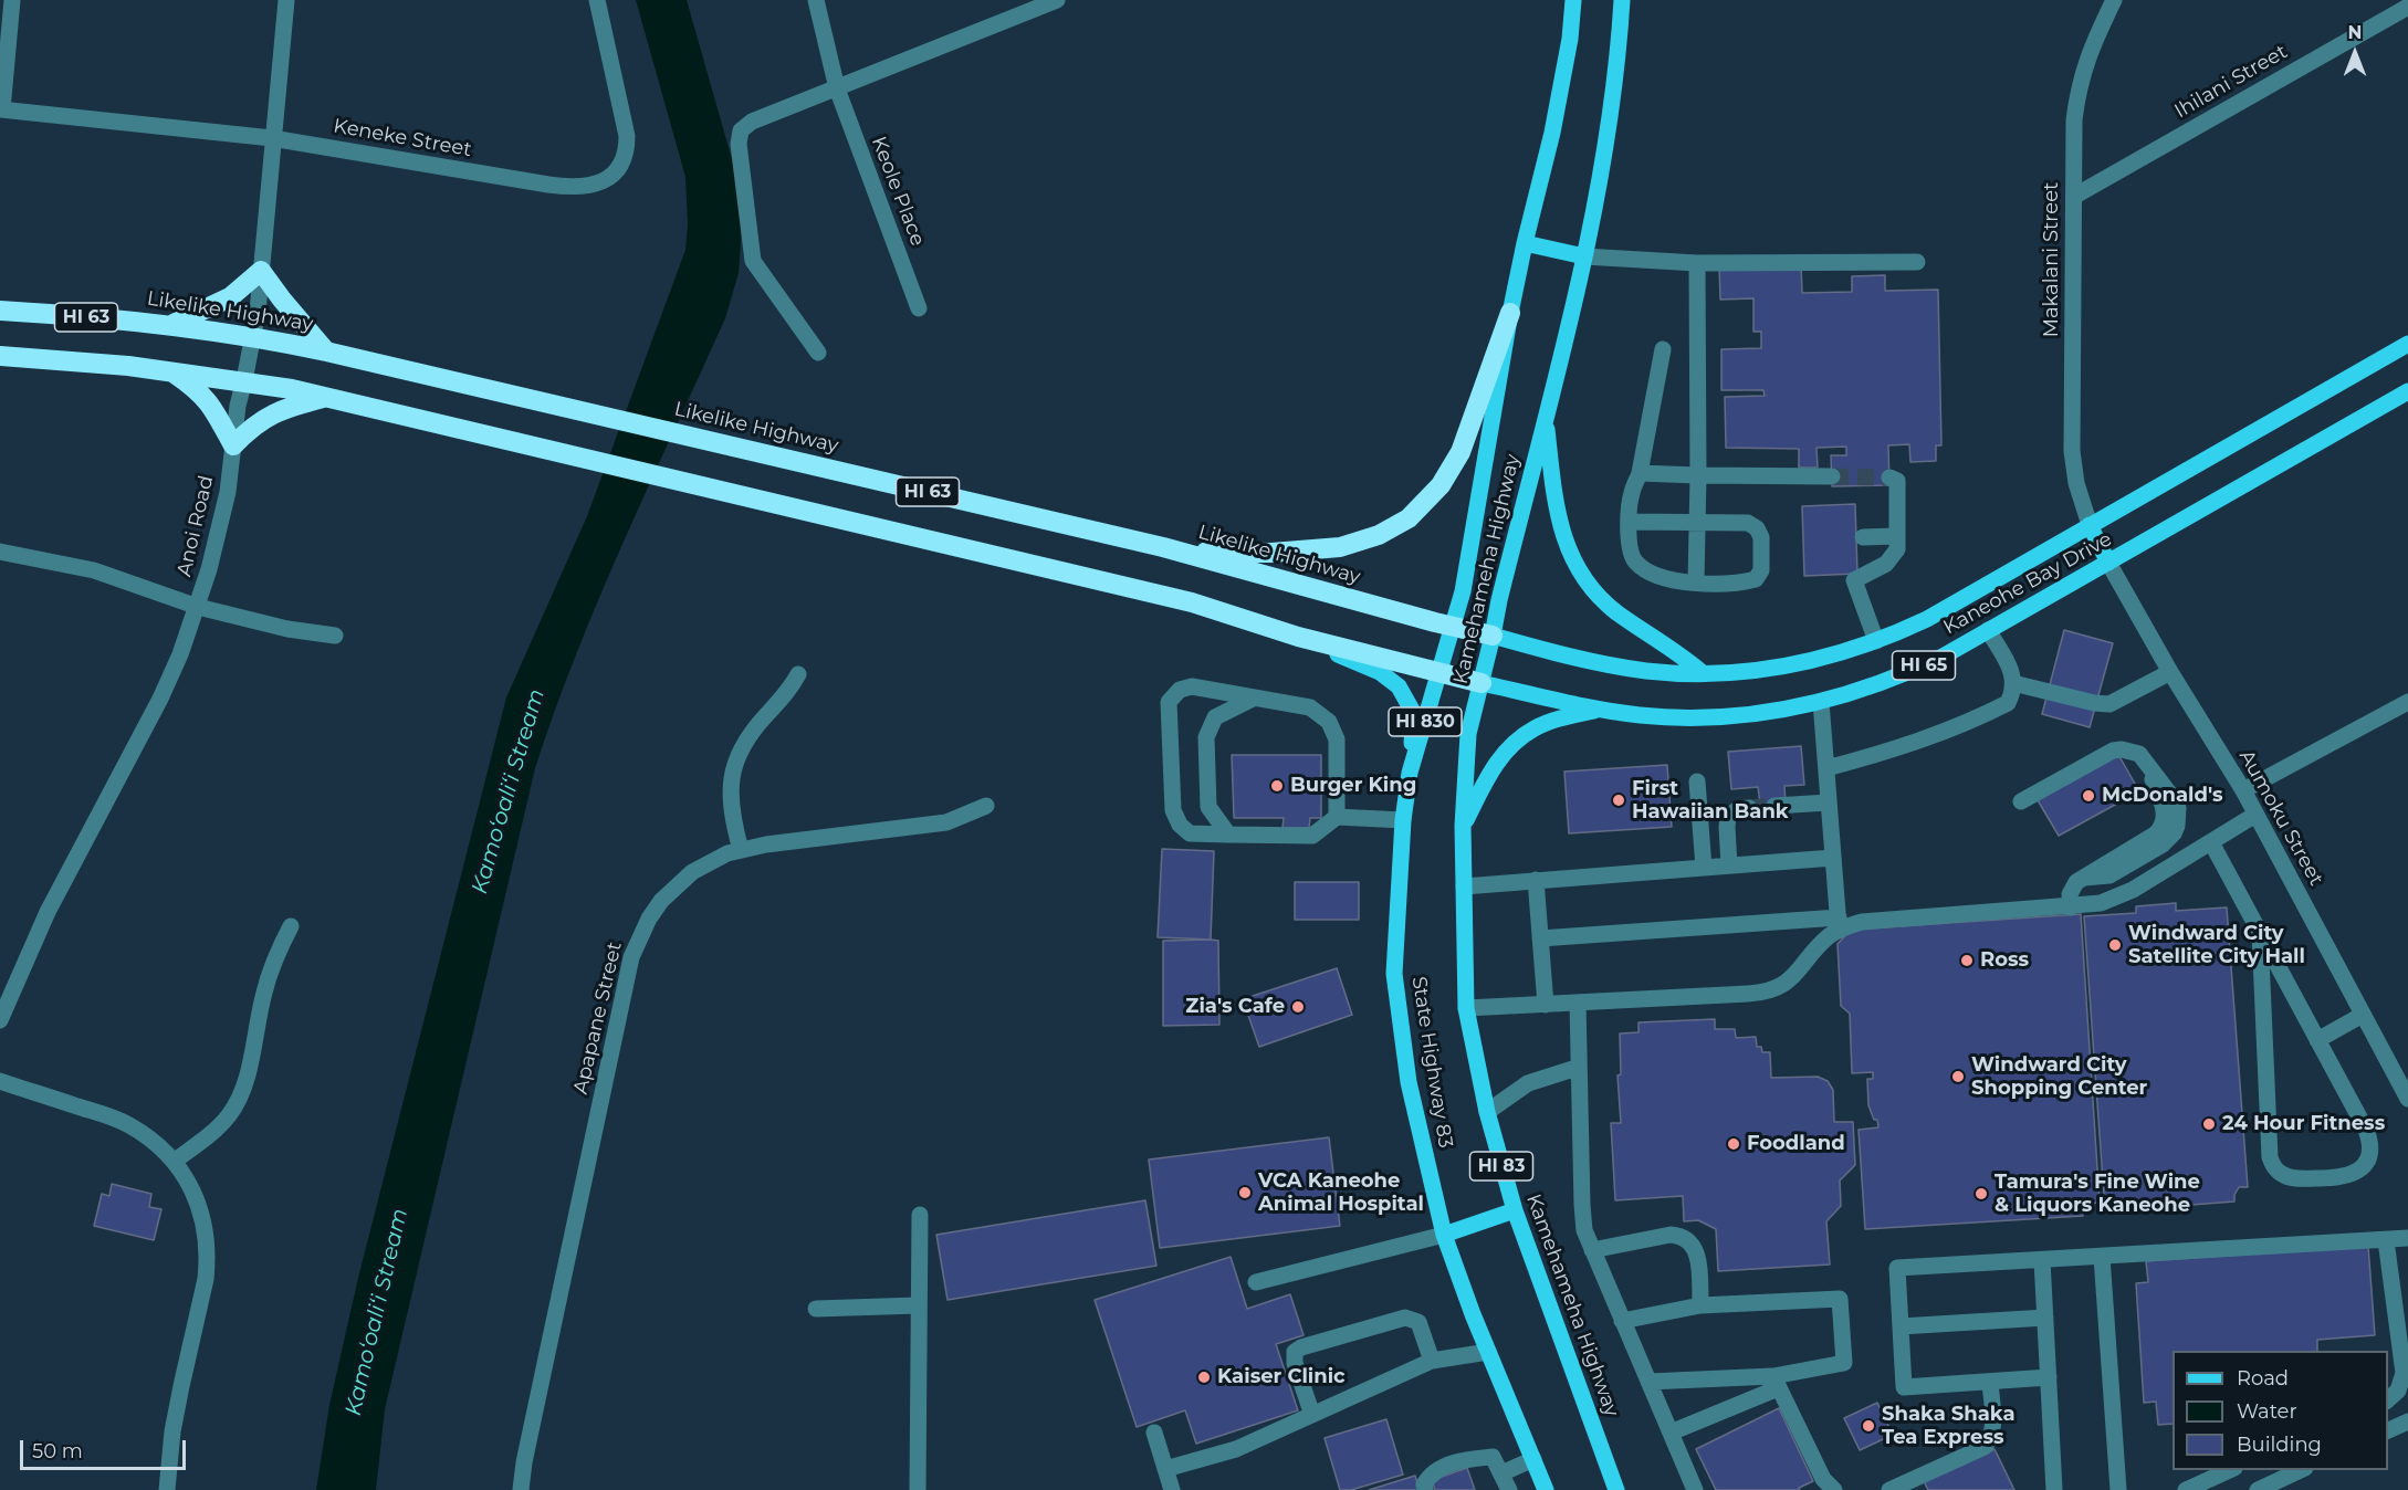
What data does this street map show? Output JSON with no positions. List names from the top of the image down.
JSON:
{
  "streets": {
    "highway": ["Likelike Highway", "HI 63"],
    "main road": [
      "Kamehameha Highway",
      "Kaneohe Bay Drive",
      "HI 65",
      "HI 830",
      "State Highway 83",
      "HI 83"
    ],
    "street": [
      "Ihilani Street",
      "Keneke Street",
      "Keole Place",
      "Makalani Street",
      "Anoi Road",
      "Aumoku Street",
      "Apapane Street"
    ]
  },
  "crossings": [
    ["Ihilani Street", "Makalani Street"],
    ["Keneke Street", "Anoi Road"],
    ["Makalani Street", "Kaneohe Bay Drive"],
    ["Likelike Highway", "Anoi Road"],
    ["Likelike Highway", "Kamehameha Highway"],
    ["Likelike Highway", "Kaneohe Bay Drive"],
    ["Likelike Highway", "State Highway 83"],
    ["HI 63", "Anoi Road"],
    ["HI 63", "Kamehameha Highway"],
    ["HI 63", "Kaneohe Bay Drive"],
    ["HI 63", "State Highway 83"],
    ["Kamehameha Highway", "Kaneohe Bay Drive"],
    ["Kamehameha Highway", "State Highway 83"],
    ["Kaneohe Bay Drive", "Aumoku Street"]
  ],
  "water": ["Kamoʻoaliʻi Stream"],
  "places": [
    "Burger King",
    "McDonald's",
    "First Hawaiian Bank",
    "Windward City Satellite City Hall",
    "Ross",
    "Zia's Cafe",
    "Windward City Shopping Center",
    "24 Hour Fitness",
    "Foodland",
    "VCA Kaneohe Animal Hospital",
    "Tamura's Fine Wine & Liquors Kaneohe",
    "Kaiser Clinic",
    "Shaka Shaka Tea Express"
  ],
  "legend": ["Road", "Water", "Building"],
  "scale_bar": "50 m",
  "north": "top"
}
